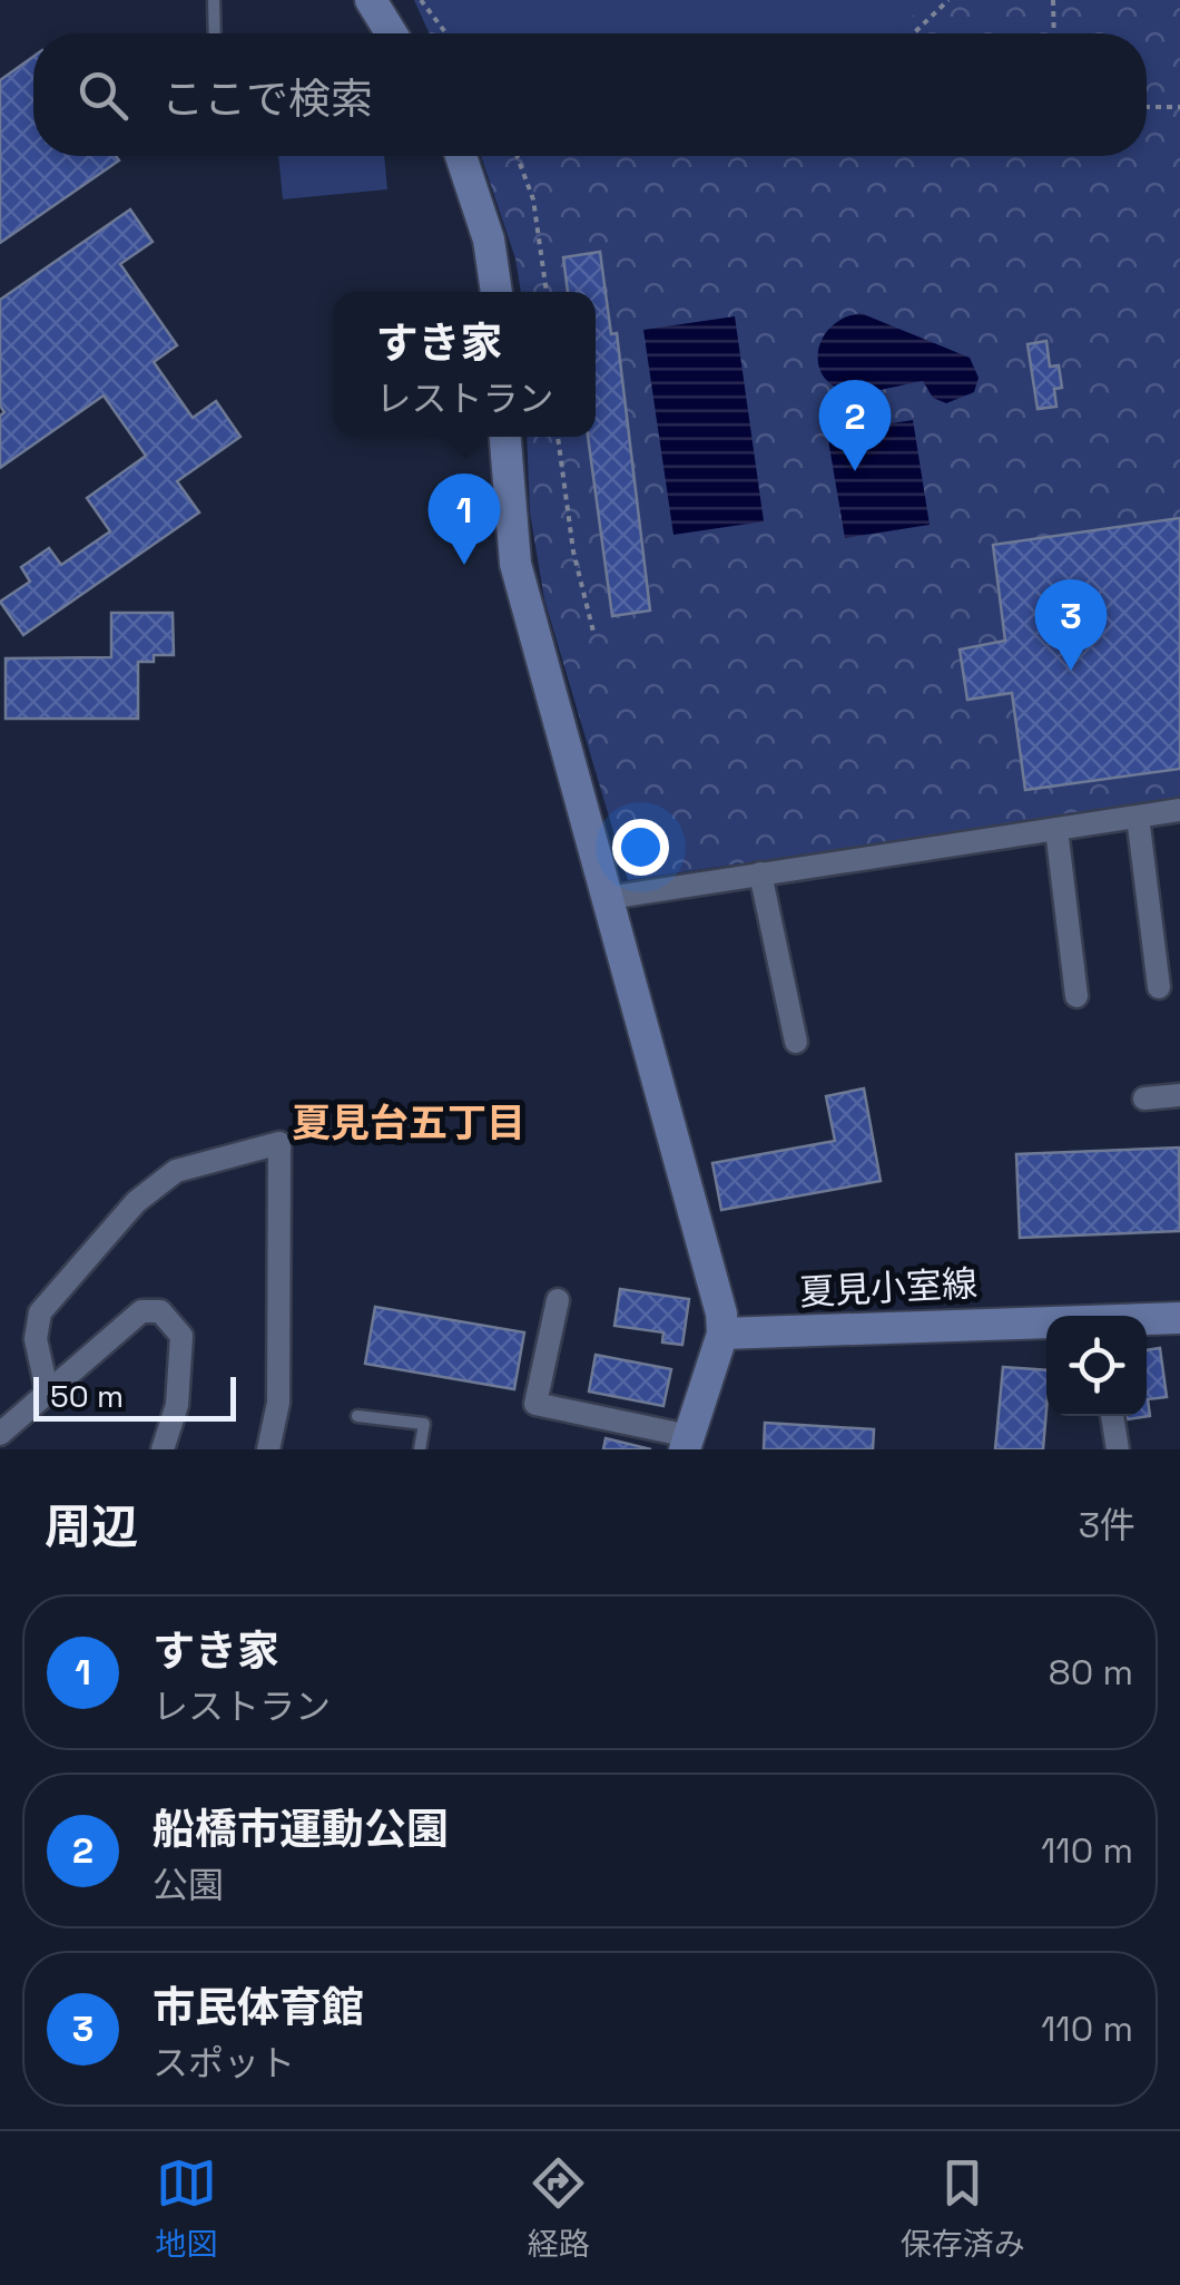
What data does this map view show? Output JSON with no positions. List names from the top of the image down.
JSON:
{
  "streets": {
    "street": ["夏見小室線"]
  },
  "districts": ["夏見台五丁目"],
  "scale_bar": "50 m",
  "page": {
    "search": "ここで検索",
    "popup": ["すき家", "レストラン"],
    "pins": ["2", "1", "3"],
    "scale": "50 m",
    "heading": ["周辺", "3件"],
    "list": [
      {
        "mark": "1",
        "name": "すき家",
        "note": "レストラン",
        "value": "80 m"
      },
      {
        "mark": "2",
        "name": "船橋市運動公園",
        "note": "公園",
        "value": "110 m"
      },
      {
        "mark": "3",
        "name": "市民体育館",
        "note": "スポット",
        "value": "110 m"
      }
    ],
    "nav": ["地図", "経路", "保存済み"]
  }
}
